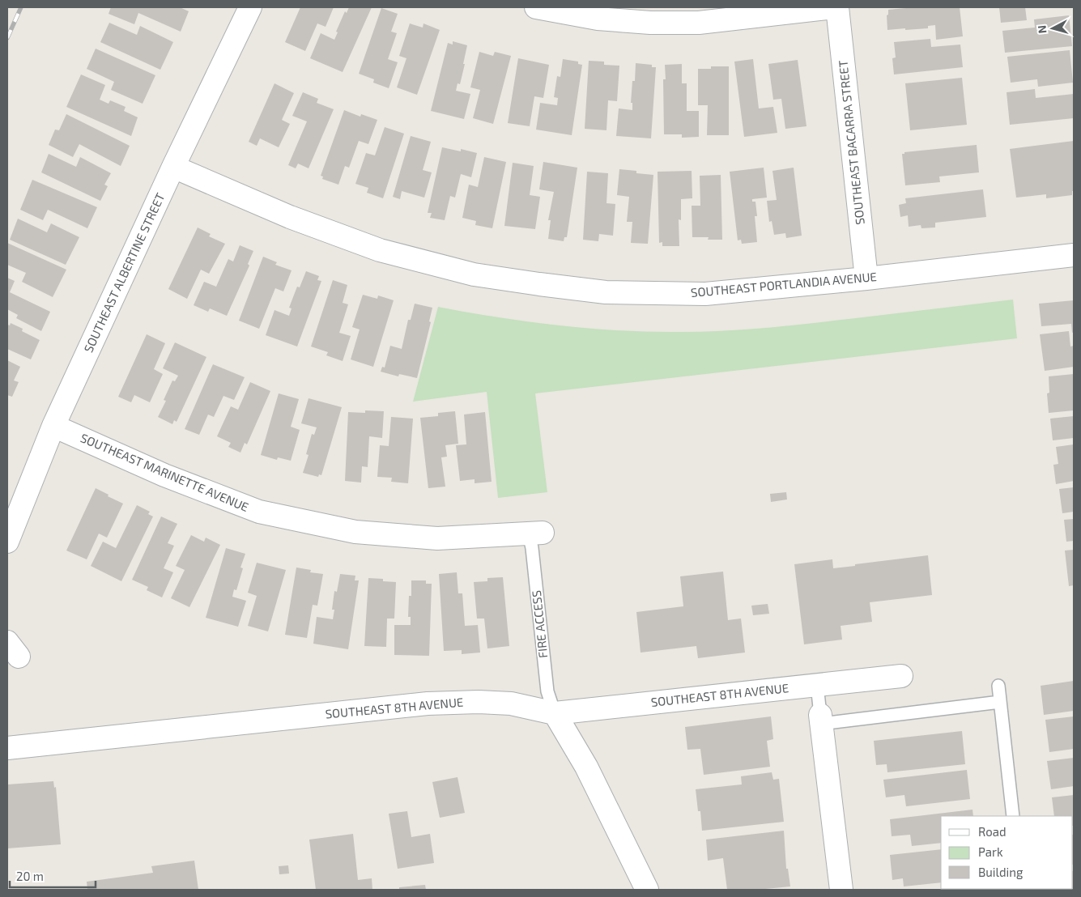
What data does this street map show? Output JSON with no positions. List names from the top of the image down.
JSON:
{
  "streets": {
    "street": [
      "SOUTHEAST BACARRA STREET",
      "SOUTHEAST ALBERTINE STREET",
      "SOUTHEAST PORTLANDIA AVENUE",
      "SOUTHEAST MARINETTE AVENUE",
      "SOUTHEAST 8TH AVENUE"
    ],
    "lane": ["FIRE ACCESS"]
  },
  "crossings": [
    ["SOUTHEAST BACARRA STREET", "SOUTHEAST PORTLANDIA AVENUE"],
    ["SOUTHEAST ALBERTINE STREET", "SOUTHEAST PORTLANDIA AVENUE"],
    ["SOUTHEAST ALBERTINE STREET", "SOUTHEAST MARINETTE AVENUE"],
    ["SOUTHEAST MARINETTE AVENUE", "FIRE ACCESS"],
    ["FIRE ACCESS", "SOUTHEAST 8TH AVENUE"]
  ],
  "legend": ["Road", "Park", "Building"],
  "scale_bar": "20 m",
  "north": "left"
}
